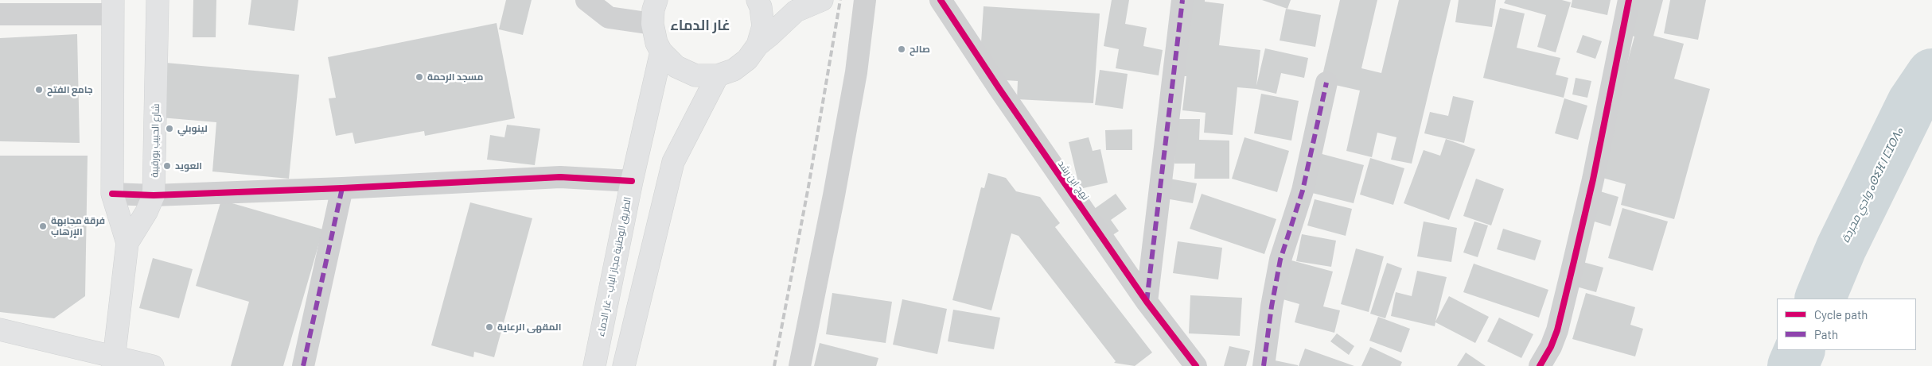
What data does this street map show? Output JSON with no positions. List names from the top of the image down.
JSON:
{
  "streets": {
    "main road": ["شارع الحبيب بورقيبة", "الطريق الوطنية مجاز الباب - غار الدماء"],
    "street": ["نهج ابن رشد"]
  },
  "districts": ["غار الدماء"],
  "water": ["وادي مجردة ⴰⵙⵉⴼ ⵏ ⵎⵊⵔⴷⴰ"],
  "places": [
    "صالح",
    "مسجد الرحمة",
    "جامع الفتح",
    "لينوبلي",
    "العويد",
    "فرقة مجابهة الإرهاب",
    "المقهى الرعاية"
  ],
  "legend": ["Cycle path", "Path"]
}
